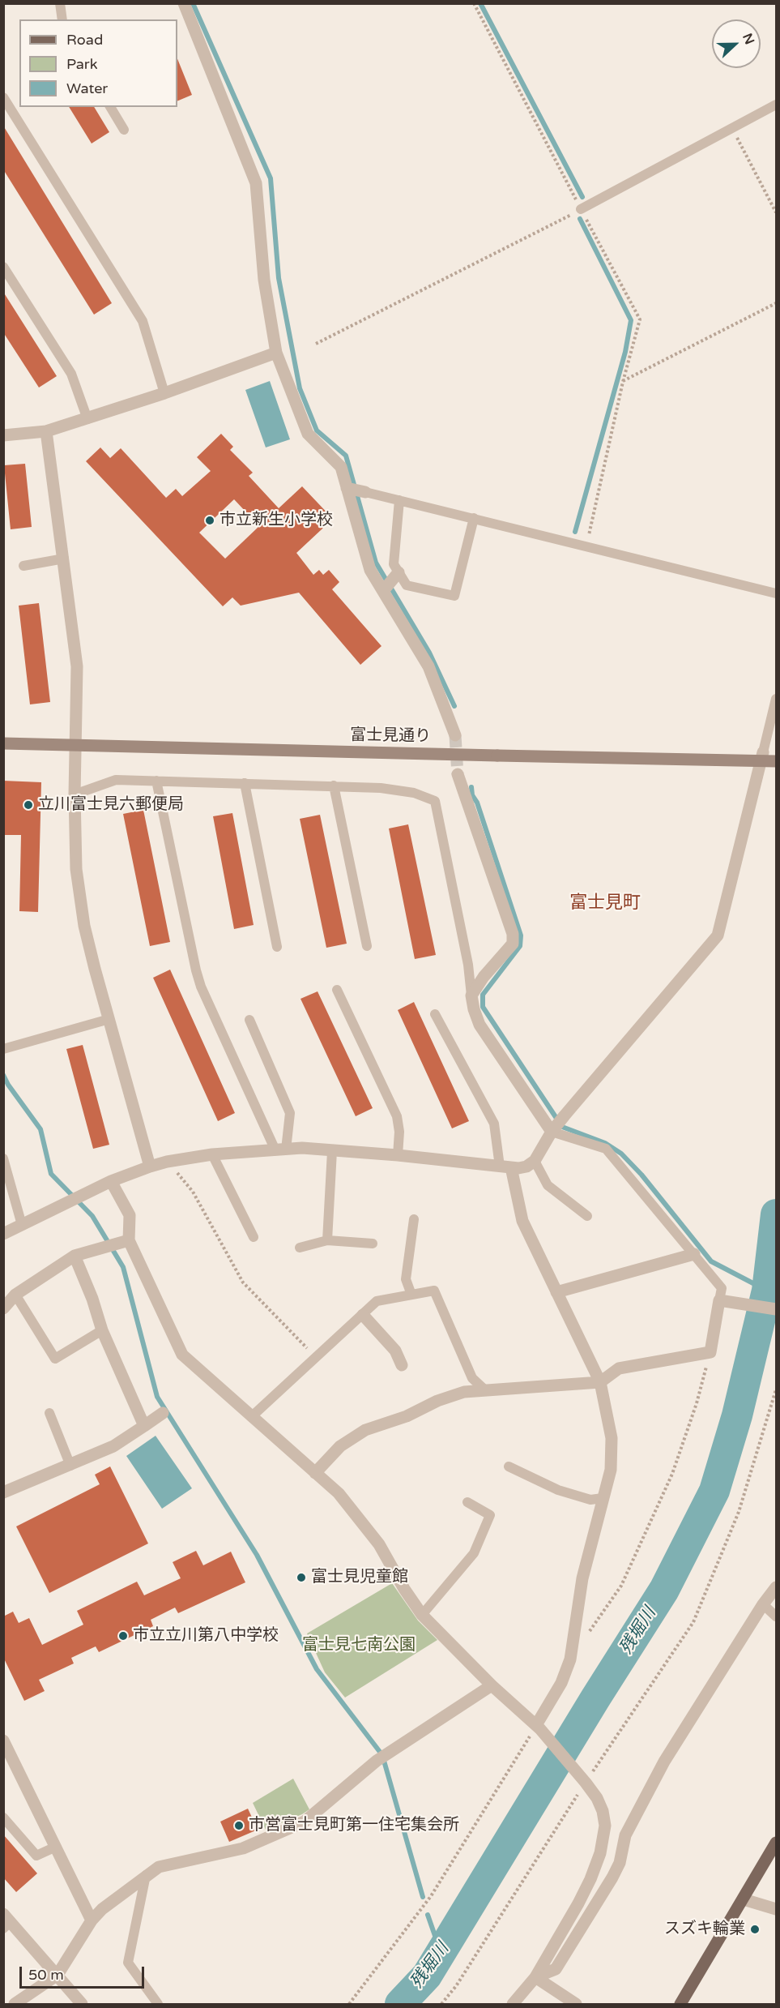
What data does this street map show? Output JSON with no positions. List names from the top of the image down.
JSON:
{
  "streets": {
    "street": ["富士見通り"]
  },
  "districts": ["富士見町"],
  "water": ["残堀川"],
  "parks": ["富士見七南公園"],
  "places": [
    "市立新生小学校",
    "立川富士見六郵便局",
    "富士見児童館",
    "市立立川第八中学校",
    "市営富士見町第一住宅集会所",
    "スズキ輪業"
  ],
  "legend": ["Road", "Park", "Water"],
  "scale_bar": "50 m",
  "north": "right"
}
